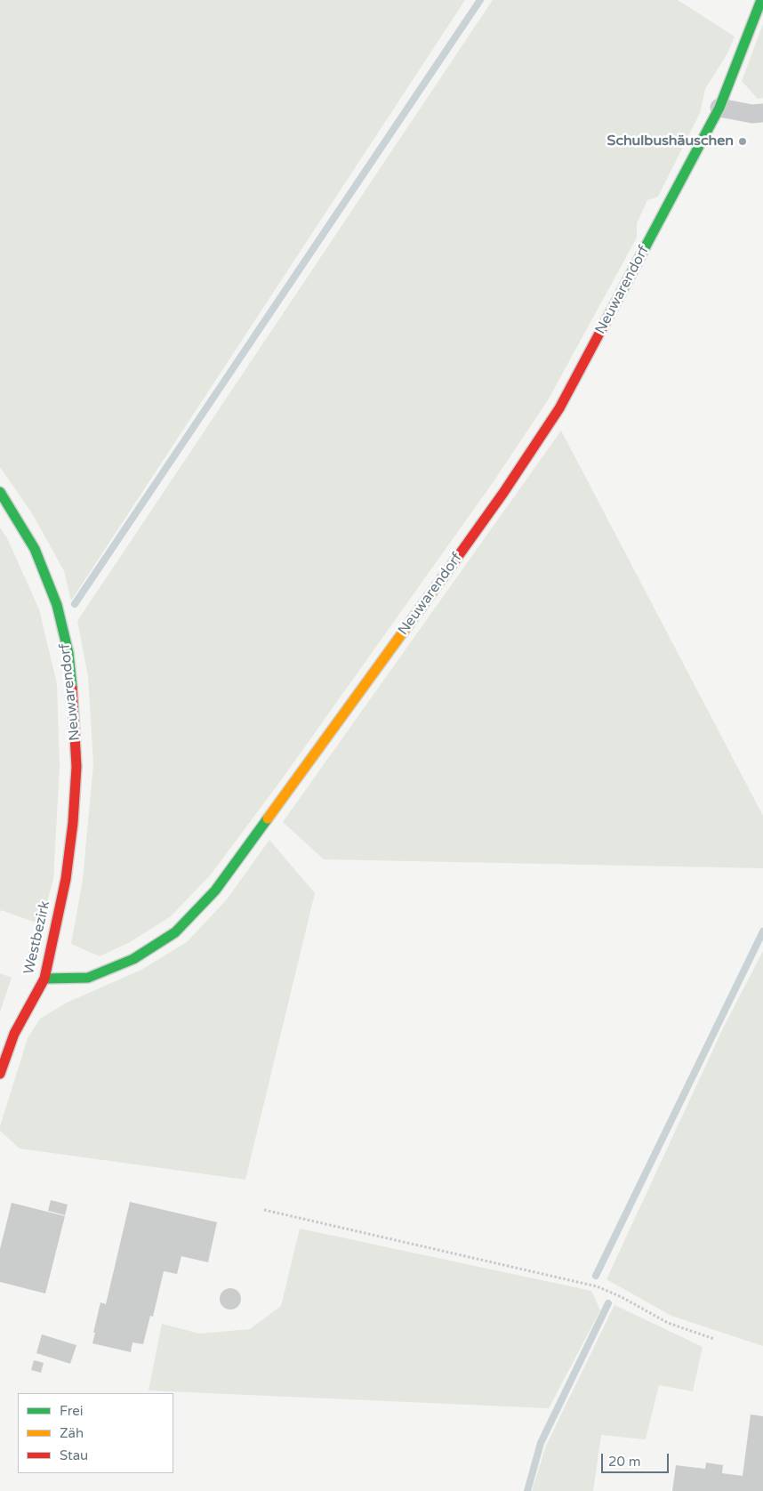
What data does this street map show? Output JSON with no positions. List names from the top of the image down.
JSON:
{
  "streets": {
    "street": ["Neuwarendorf", "Westbezirk"]
  },
  "crossings": [
    ["Neuwarendorf", "Westbezirk"]
  ],
  "places": ["Schulbushäuschen"],
  "legend": ["Frei", "Zäh", "Stau"],
  "scale_bar": "20 m"
}
